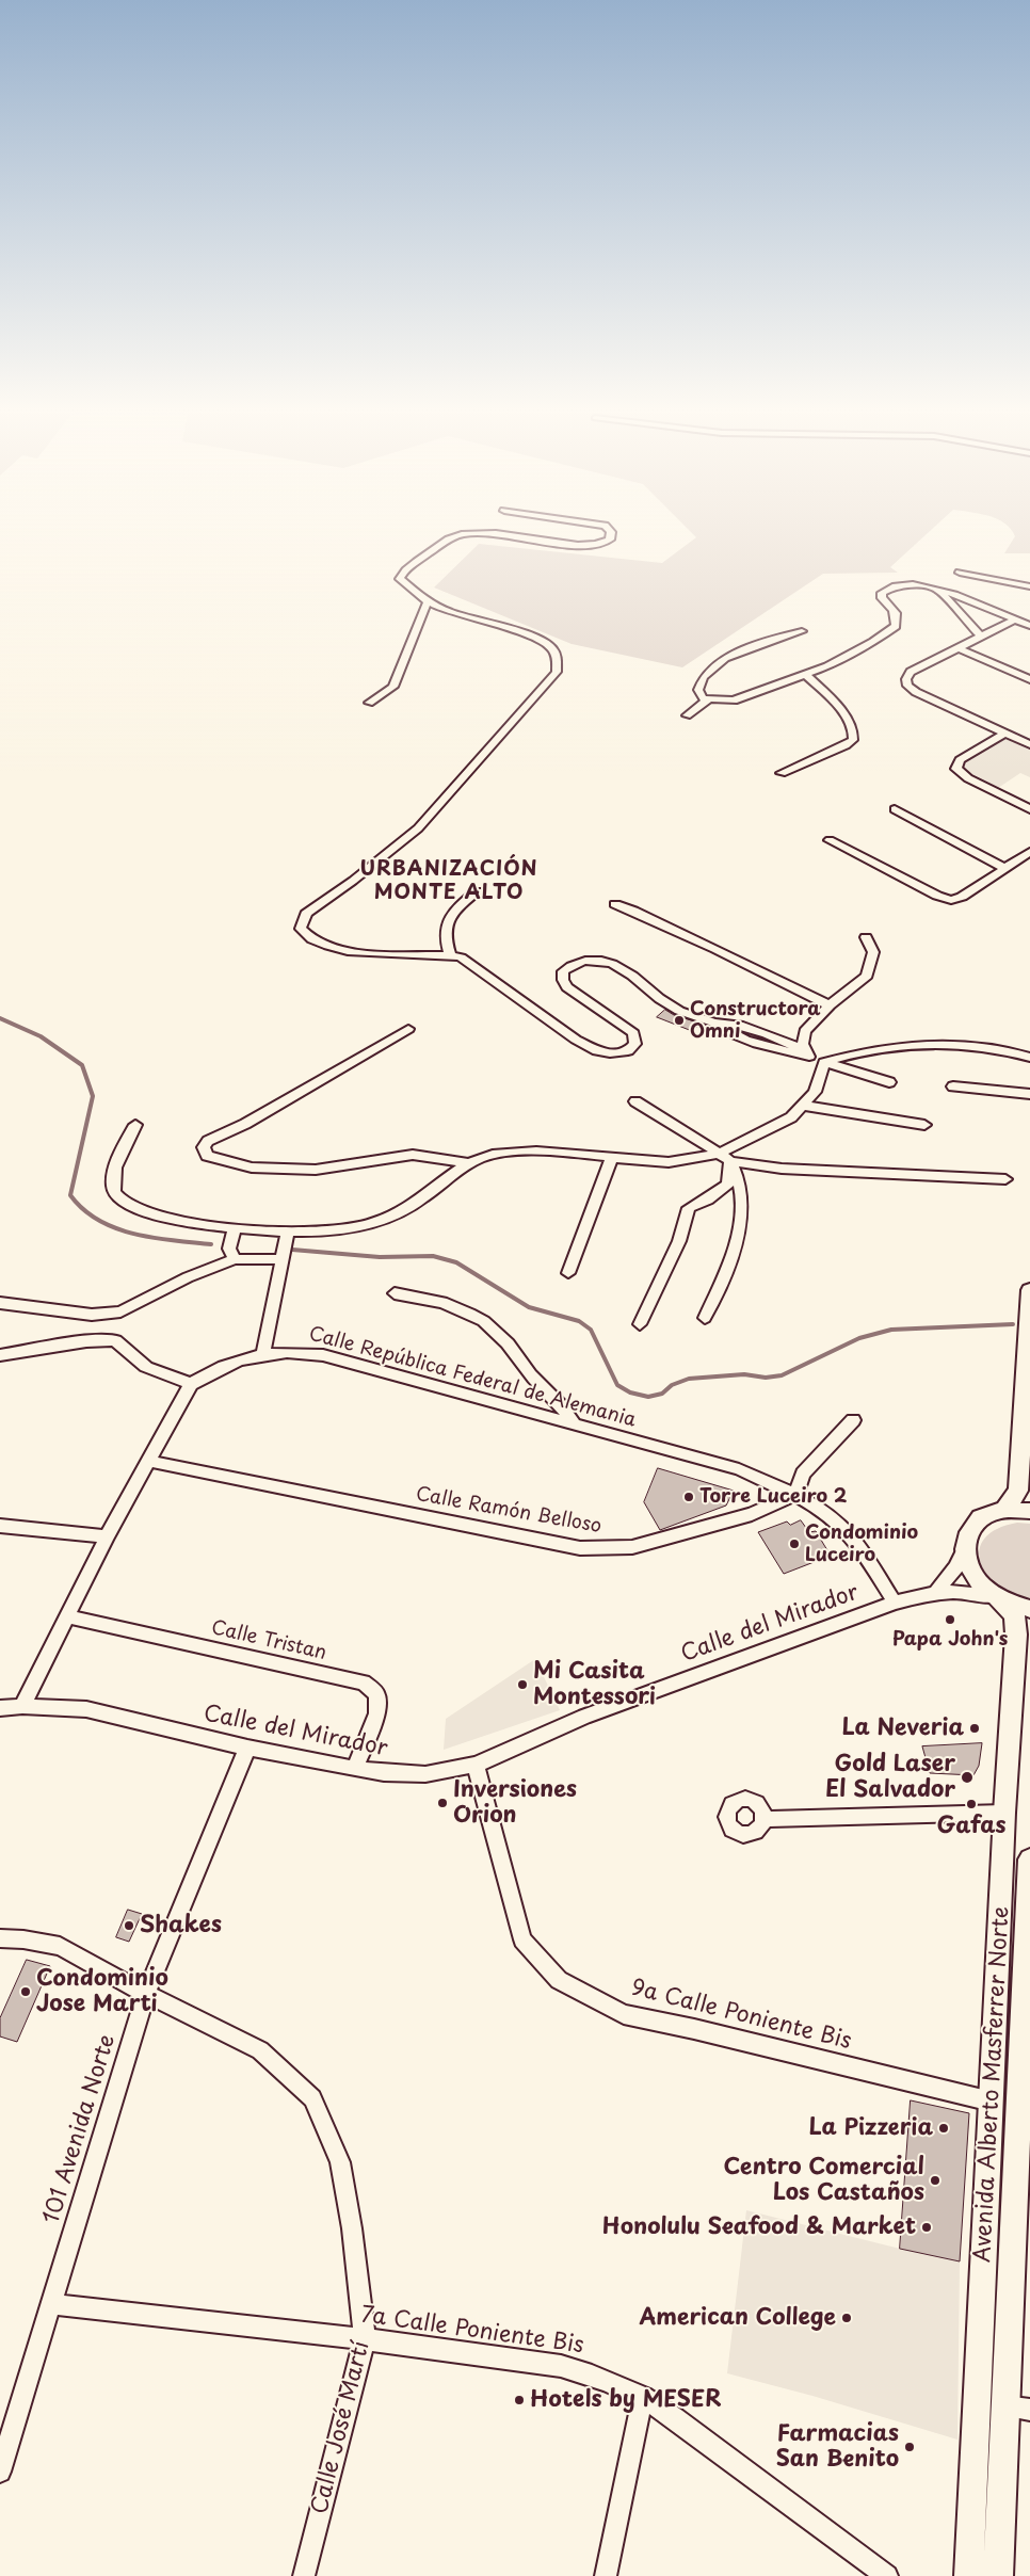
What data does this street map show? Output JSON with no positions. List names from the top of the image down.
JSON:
{
  "streets": {
    "main road": ["Avenida Alberto Masferrer Norte"],
    "street": [
      "Calle República Federal de Alemania",
      "Calle Ramón Belloso",
      "Calle del Mirador",
      "Calle Tristan",
      "9a Calle Poniente Bis",
      "101 Avenida Norte",
      "7a Calle Poniente Bis",
      "Calle José Martí"
    ]
  },
  "crossings": [
    ["Calle República Federal de Alemania", "Calle Ramón Belloso"],
    ["Calle República Federal de Alemania", "Calle del Mirador"],
    ["Calle del Mirador", "Calle Tristan"],
    ["Calle del Mirador", "9a Calle Poniente Bis"],
    ["Calle del Mirador", "Avenida Alberto Masferrer Norte"],
    ["Calle del Mirador", "101 Avenida Norte"],
    ["9a Calle Poniente Bis", "Avenida Alberto Masferrer Norte"],
    ["101 Avenida Norte", "7a Calle Poniente Bis"],
    ["101 Avenida Norte", "Calle José Martí"],
    ["7a Calle Poniente Bis", "Calle José Martí"]
  ],
  "districts": ["URBANIZACIÓN MONTE ALTO"],
  "places": [
    "Constructora Omni",
    "Torre Luceiro 2",
    "Condominio Luceiro",
    "Papa John's",
    "Mi Casita Montessori",
    "La Neveria",
    "Gold Laser El Salvador",
    "Inversiones Orion",
    "Gafas",
    "Shakes",
    "Condominio Jose Marti",
    "La Pizzeria",
    "Centro Comercial Los Castaños",
    "Honolulu Seafood & Market",
    "American College",
    "Hotels by MESER",
    "Farmacias San Benito"
  ]
}
